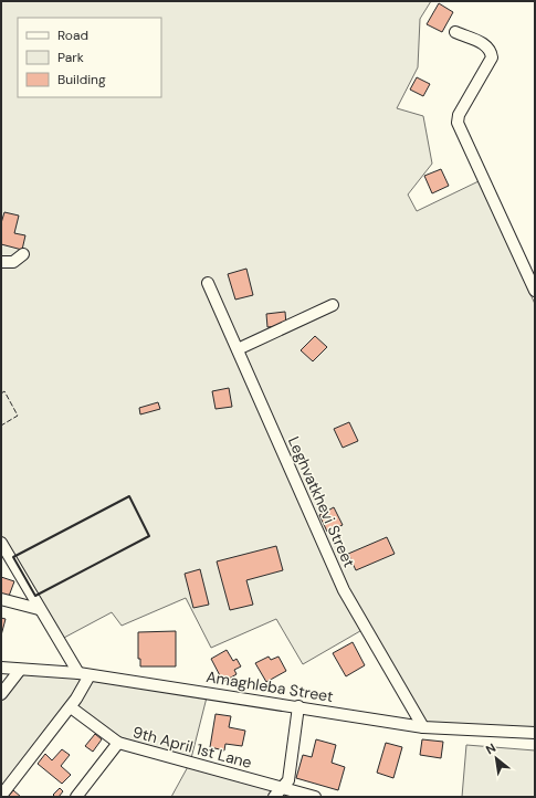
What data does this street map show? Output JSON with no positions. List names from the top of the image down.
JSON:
{
  "streets": {
    "street": ["Leghvatkhevi Street", "Amaghleba Street", "9th April 1st Lane"]
  },
  "crossings": [
    ["Leghvatkhevi Street", "Amaghleba Street"]
  ],
  "legend": ["Road", "Park", "Building"],
  "north": "top left"
}
